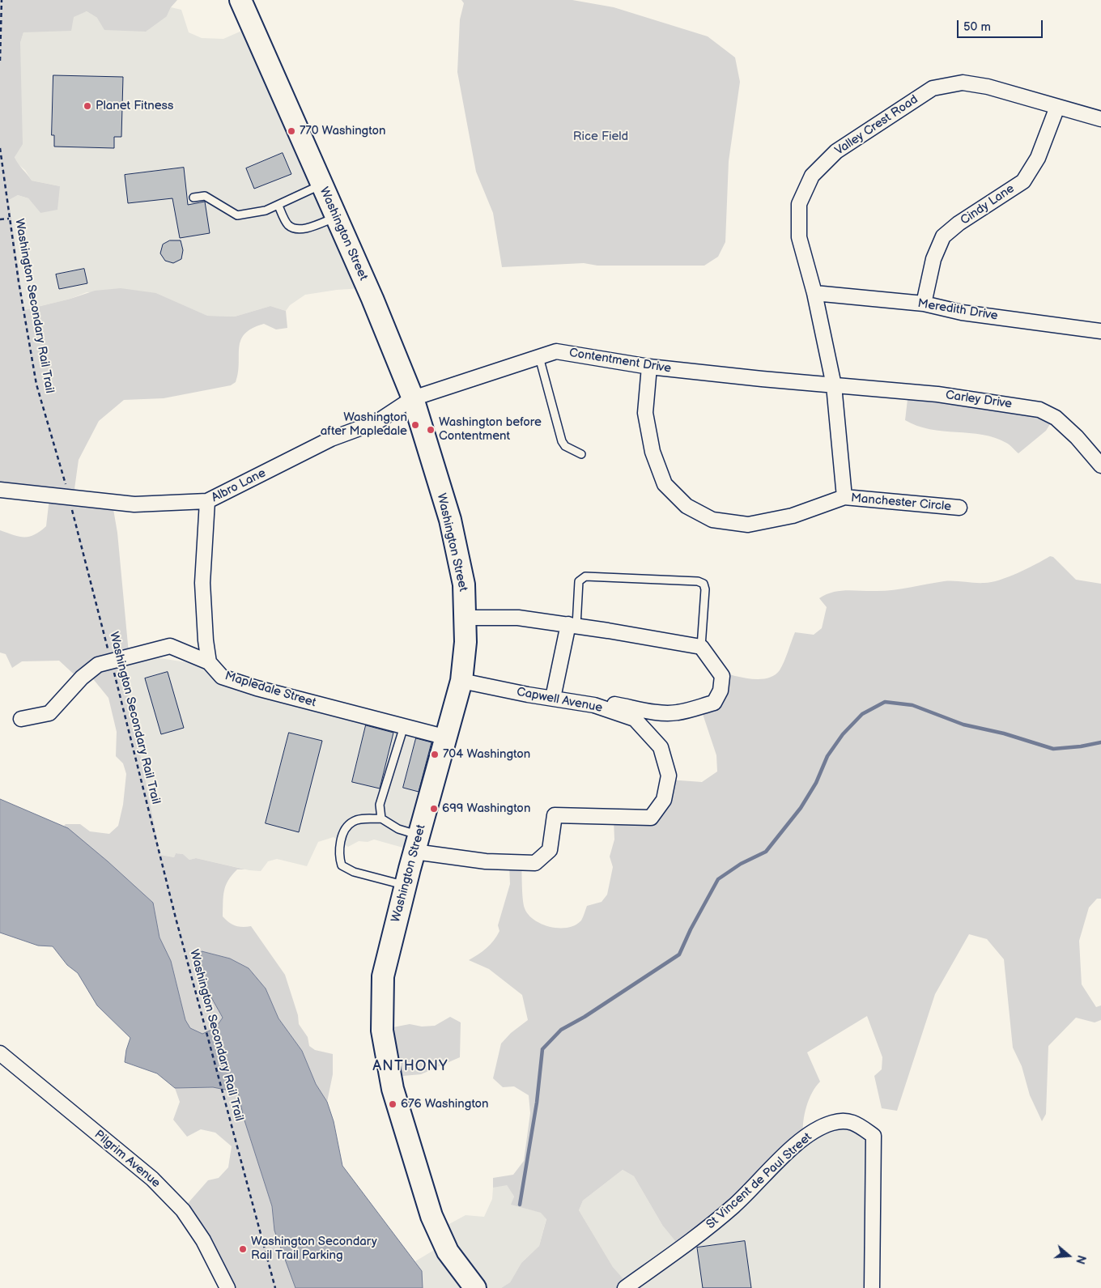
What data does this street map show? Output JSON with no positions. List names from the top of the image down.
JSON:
{
  "streets": {
    "main road": ["Washington Street"],
    "street": [
      "Valley Crest Road",
      "Cindy Lane",
      "Meredith Drive",
      "Contentment Drive",
      "Carley Drive",
      "Albro Lane",
      "Manchester Circle",
      "Mapledale Street",
      "Capwell Avenue",
      "Pilgrim Avenue",
      "St Vincent de Paul Street"
    ],
    "path": ["Washington Secondary Rail Trail"]
  },
  "crossings": [
    ["Valley Crest Road", "Cindy Lane"],
    ["Valley Crest Road", "Meredith Drive"],
    ["Valley Crest Road", "Contentment Drive"],
    ["Valley Crest Road", "Carley Drive"],
    ["Valley Crest Road", "Manchester Circle"],
    ["Cindy Lane", "Meredith Drive"],
    ["Washington Street", "Contentment Drive"],
    ["Washington Street", "Albro Lane"],
    ["Washington Street", "Mapledale Street"],
    ["Washington Street", "Capwell Avenue"],
    ["Washington Secondary Rail Trail", "Albro Lane"],
    ["Contentment Drive", "Carley Drive"],
    ["Contentment Drive", "Albro Lane"],
    ["Contentment Drive", "Manchester Circle"]
  ],
  "districts": ["ANTHONY"],
  "parks": ["Rice Field"],
  "places": [
    "Planet Fitness",
    "770 Washington",
    "Washington after Mapledale",
    "Washington before Contentment",
    "704 Washington",
    "699 Washington",
    "676 Washington",
    "Washington Secondary Rail Trail Parking"
  ],
  "scale_bar": "50 m",
  "north": "right"
}
